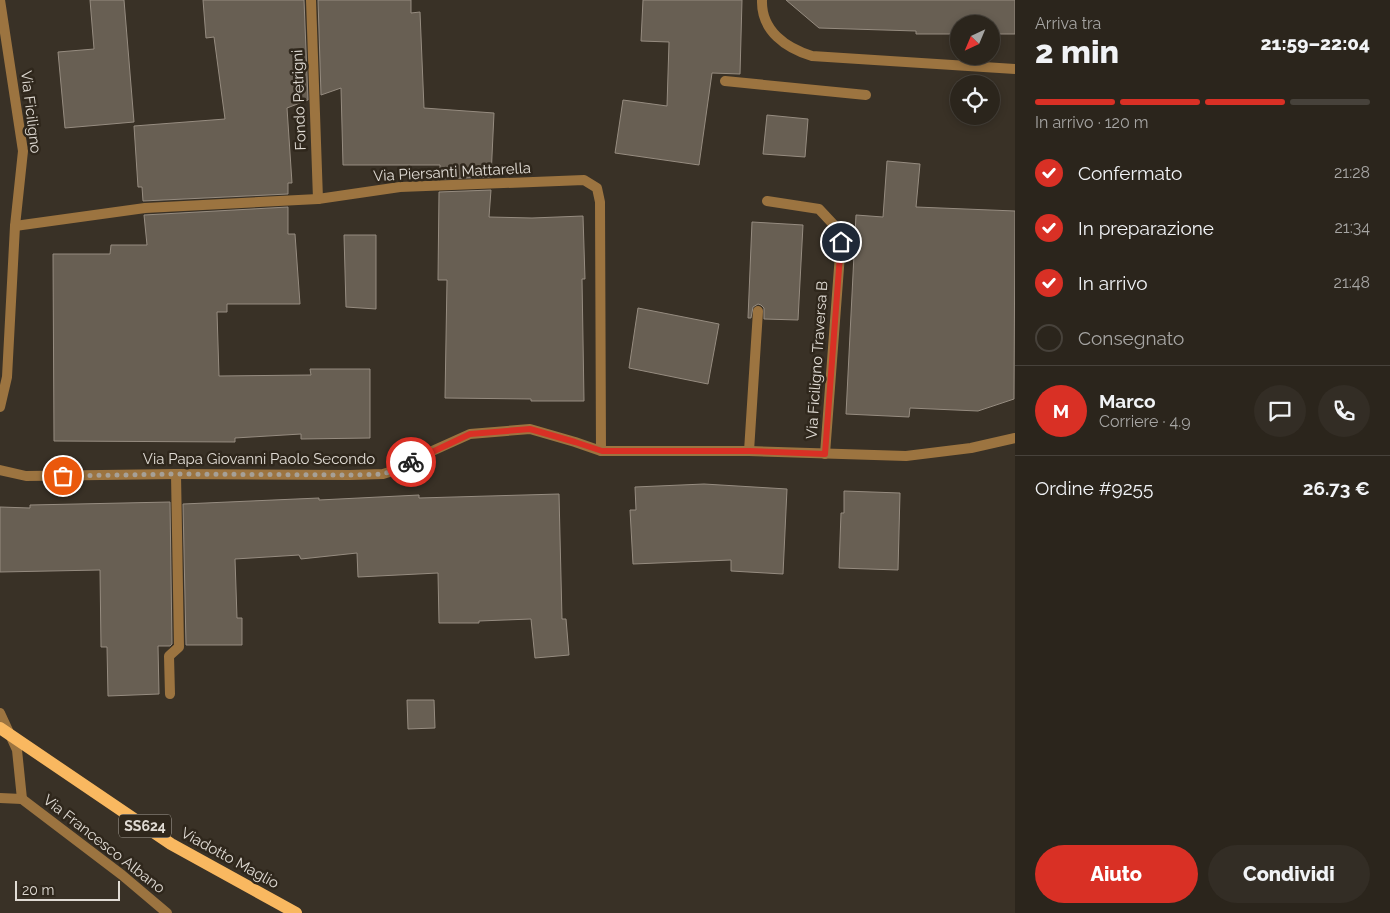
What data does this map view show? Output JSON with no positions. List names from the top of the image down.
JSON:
{
  "streets": {
    "main road": ["SS624", "Viadotto Maglio"],
    "street": [
      "Fondo Petrigni",
      "Via Ficiligno",
      "Via Piersanti Mattarella",
      "Via Ficiligno Traversa B",
      "Via Papa Giovanni Paolo Secondo",
      "Via Francesco Albano"
    ]
  },
  "crossings": [
    ["Fondo Petrigni", "Via Piersanti Mattarella"],
    ["Via Ficiligno", "Via Piersanti Mattarella"],
    ["Via Piersanti Mattarella", "Via Papa Giovanni Paolo Secondo"],
    ["Via Ficiligno Traversa B", "Via Papa Giovanni Paolo Secondo"]
  ],
  "scale_bar": "20 m",
  "north": "bottom left",
  "page": {
    "heading": ["2 min", "Arriva tra", "21:59–22:04"],
    "panel": [
      "Marco",
      "Corriere · 4.9",
      "Ordine #9255",
      "26.73 €"
    ],
    "bar": "In arrivo · 120 m",
    "list": [
      ["Confermato", "21:28"],
      ["In preparazione", "21:34"],
      ["In arrivo", "21:48"],
      "Consegnato"
    ],
    "round": "M",
    "buttons": ["Aiuto", "Condividi"],
    "scale": "20 m"
  }
}
